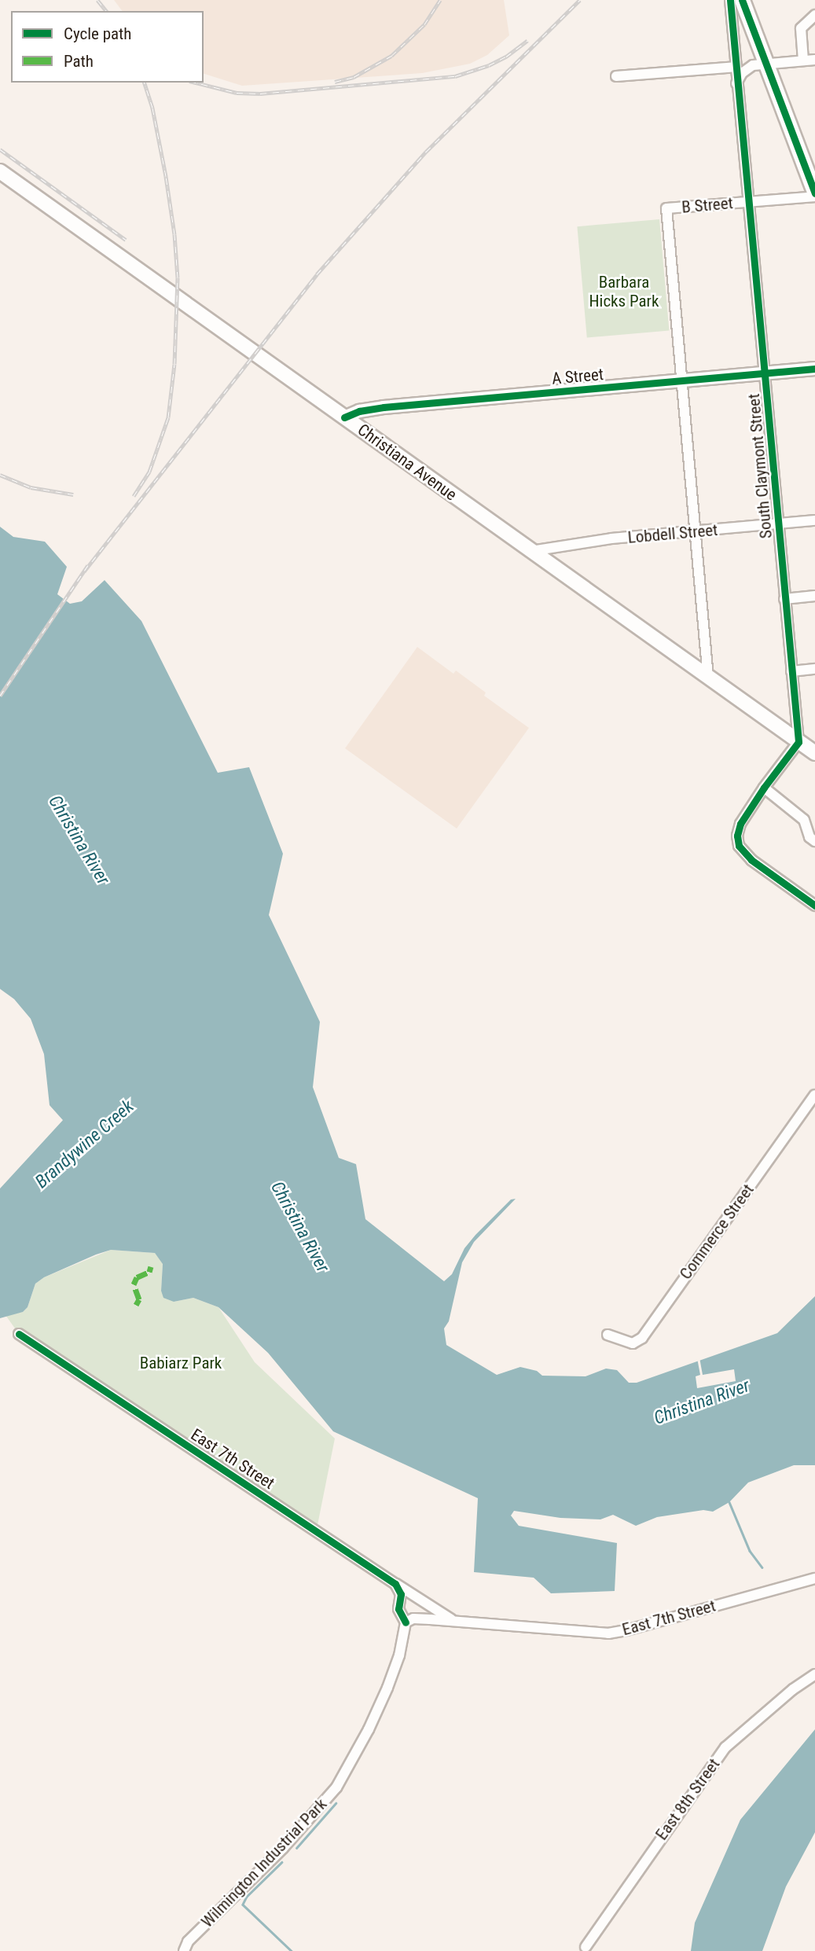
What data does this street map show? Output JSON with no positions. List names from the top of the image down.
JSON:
{
  "streets": {
    "main road": ["Christiana Avenue"],
    "street": [
      "B Street",
      "A Street",
      "South Claymont Street",
      "Lobdell Street",
      "Commerce Street",
      "East 7th Street",
      "East 8th Street",
      "Wilmington Industrial Park"
    ]
  },
  "crossings": [
    ["B Street", "A Street"],
    ["B Street", "South Claymont Street"],
    ["A Street", "Christiana Avenue"],
    ["A Street", "South Claymont Street"],
    ["Christiana Avenue", "South Claymont Street"],
    ["Christiana Avenue", "Lobdell Street"],
    ["South Claymont Street", "Lobdell Street"],
    ["East 7th Street", "Wilmington Industrial Park"]
  ],
  "water": ["Christina River", "Brandywine Creek"],
  "parks": ["Barbara Hicks Park", "Babiarz Park"],
  "legend": ["Cycle path", "Path"]
}
